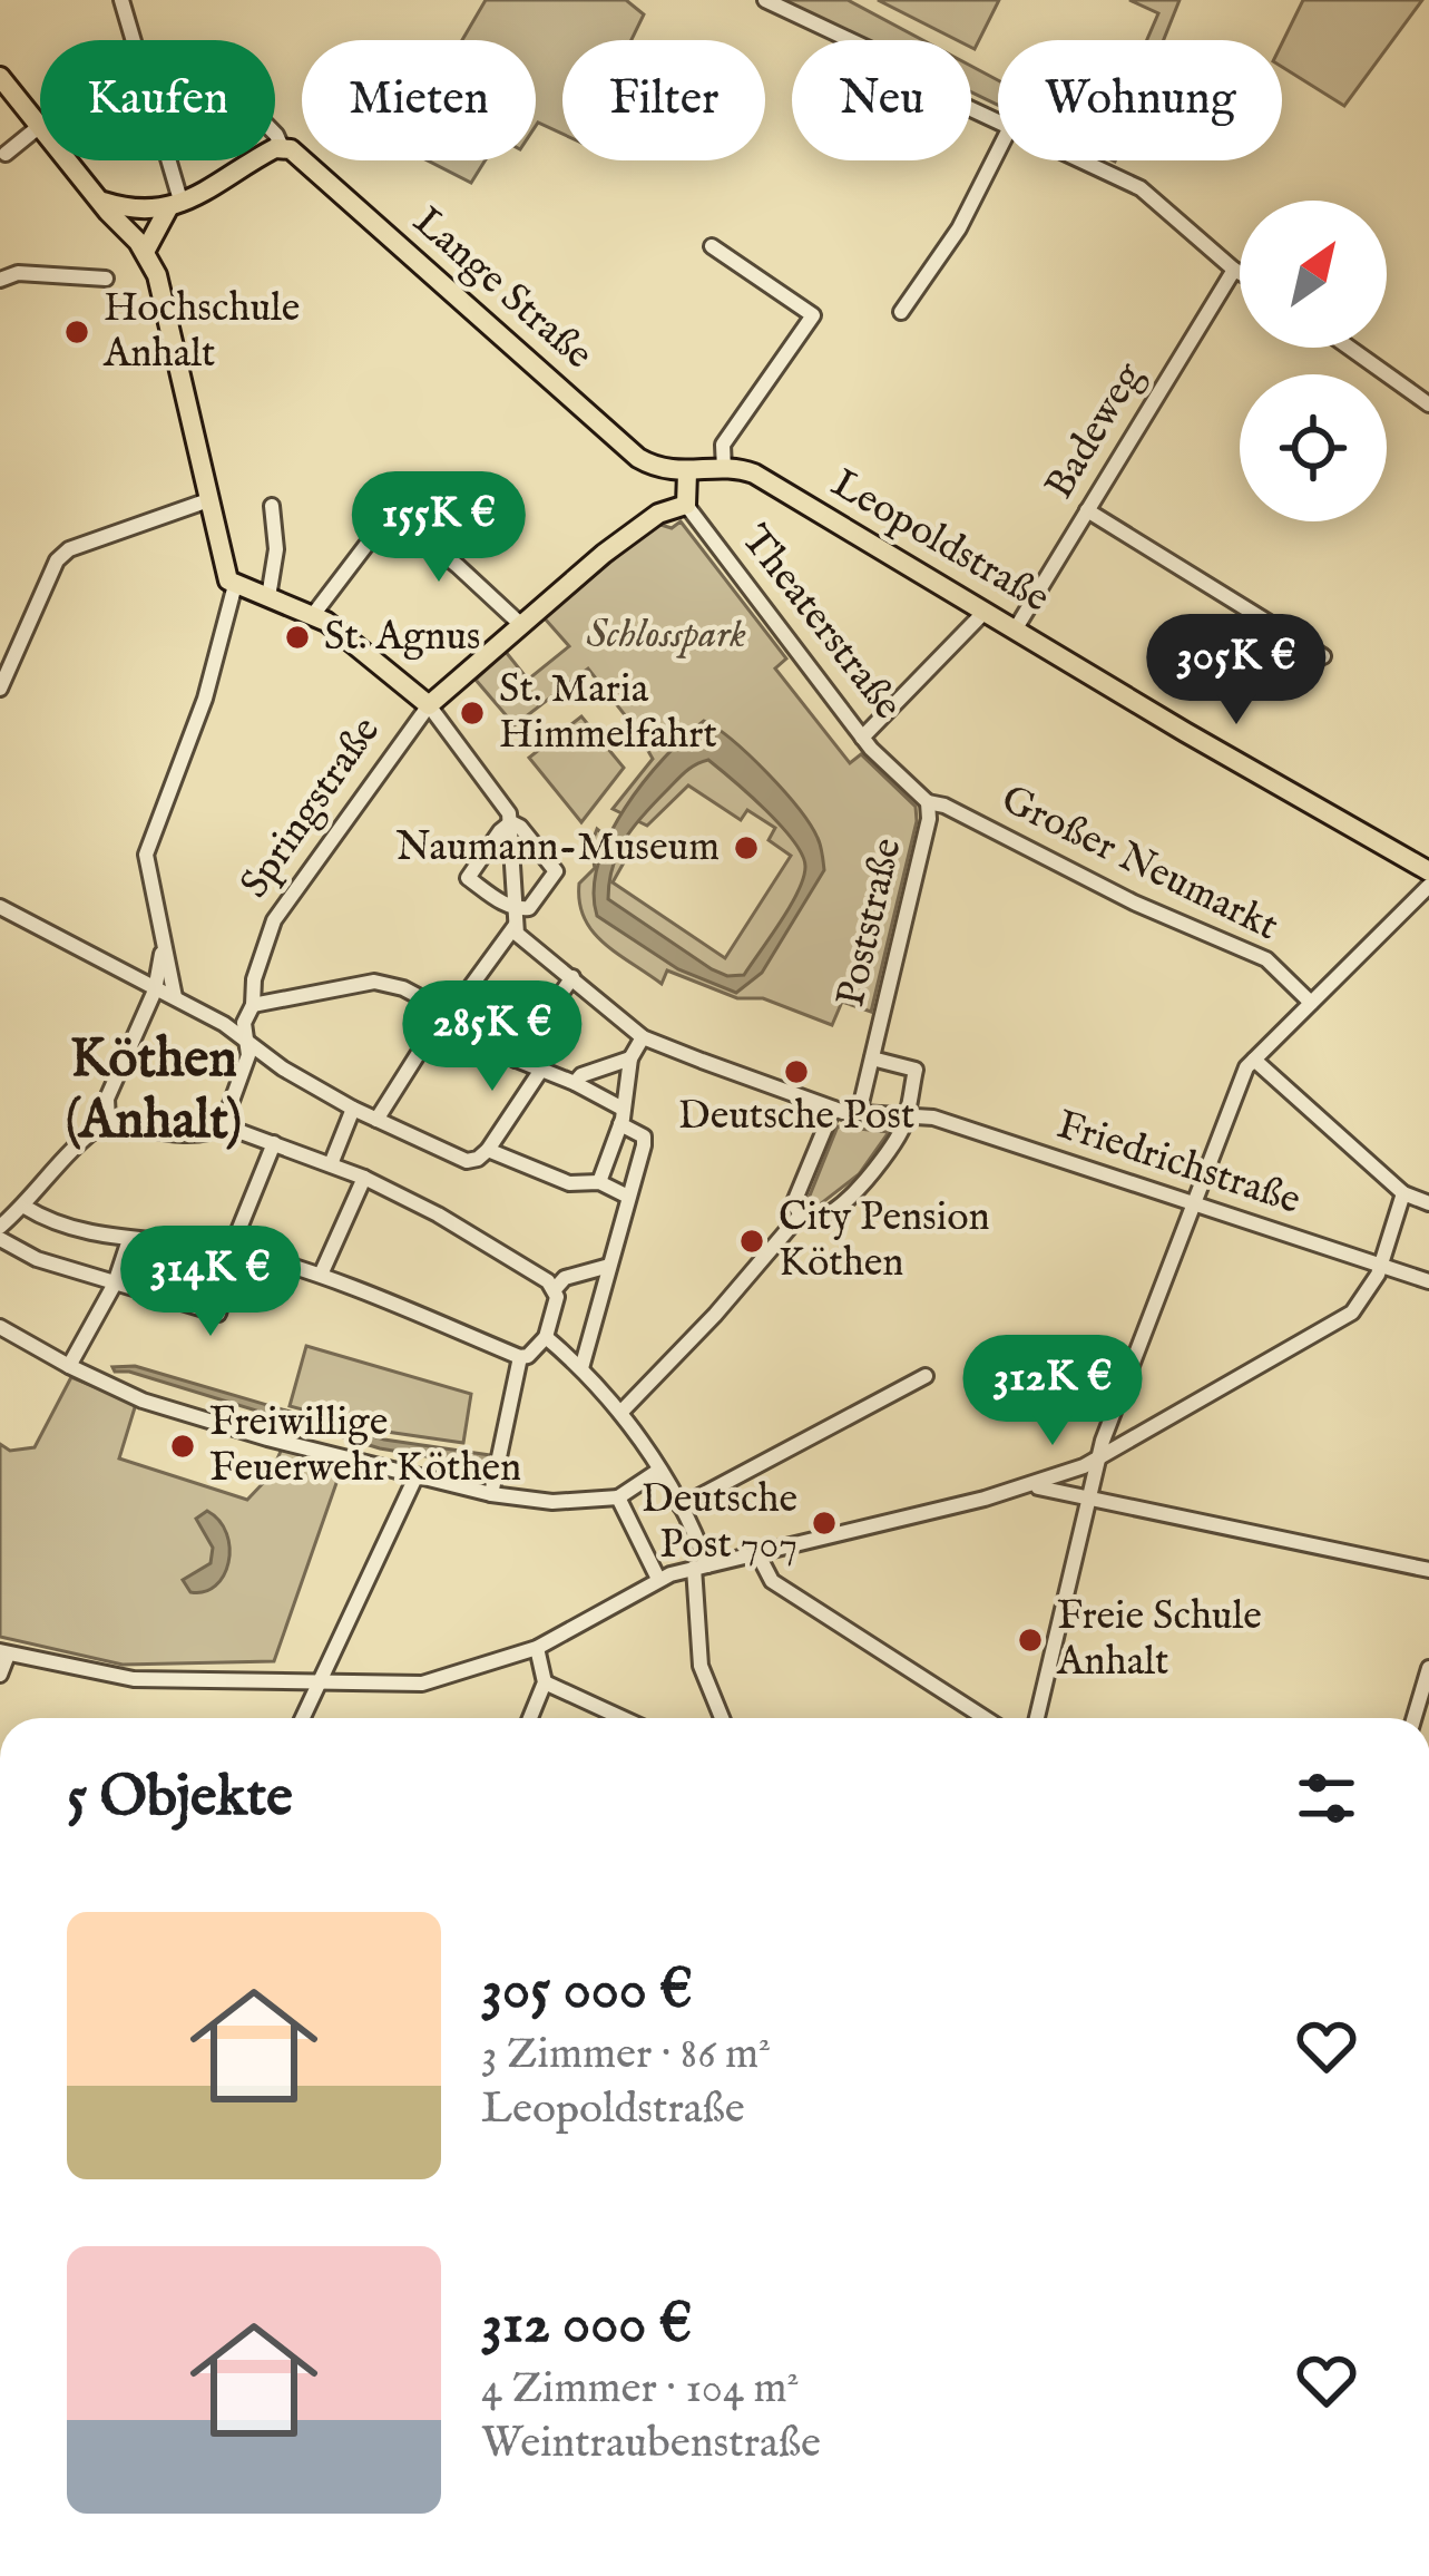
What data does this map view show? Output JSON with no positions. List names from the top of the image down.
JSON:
{
  "streets": {
    "main road": ["Lange Straße", "Leopoldstraße", "Springstraße"],
    "street": [
      "Badeweg",
      "Theaterstraße",
      "Großer Neumarkt",
      "Poststraße",
      "Friedrichstraße"
    ]
  },
  "crossings": [
    ["Lange Straße", "Leopoldstraße"],
    ["Badeweg", "Leopoldstraße"],
    ["Theaterstraße", "Springstraße"],
    ["Theaterstraße", "Großer Neumarkt"],
    ["Theaterstraße", "Poststraße"],
    ["Großer Neumarkt", "Poststraße"],
    ["Poststraße", "Friedrichstraße"]
  ],
  "districts": ["Köthen (Anhalt)"],
  "parks": ["Schlosspark"],
  "places": [
    "Hochschule Anhalt",
    "St. Agnus",
    "St. Maria Himmelfahrt",
    "Naumann-Museum",
    "Deutsche Post",
    "City Pension Köthen",
    "Freiwillige Feuerwehr Köthen",
    "Deutsche Post 707",
    "Freie Schule Anhalt"
  ],
  "north": "top right",
  "page": {
    "chip": [
      "Kaufen",
      "Mieten",
      "Filter",
      "Neu",
      "Wohnung"
    ],
    "price": [
      "155K €",
      "305K €",
      "285K €",
      "314K €",
      "312K €"
    ],
    "heading": "5 Objekte",
    "list": [
      {
        "name": "305 000 €",
        "note": "3 Zimmer · 86 m² · Leopoldstraße"
      },
      {
        "name": "312 000 €",
        "note": "4 Zimmer · 104 m² · Weintraubenstraße"
      }
    ]
  }
}
